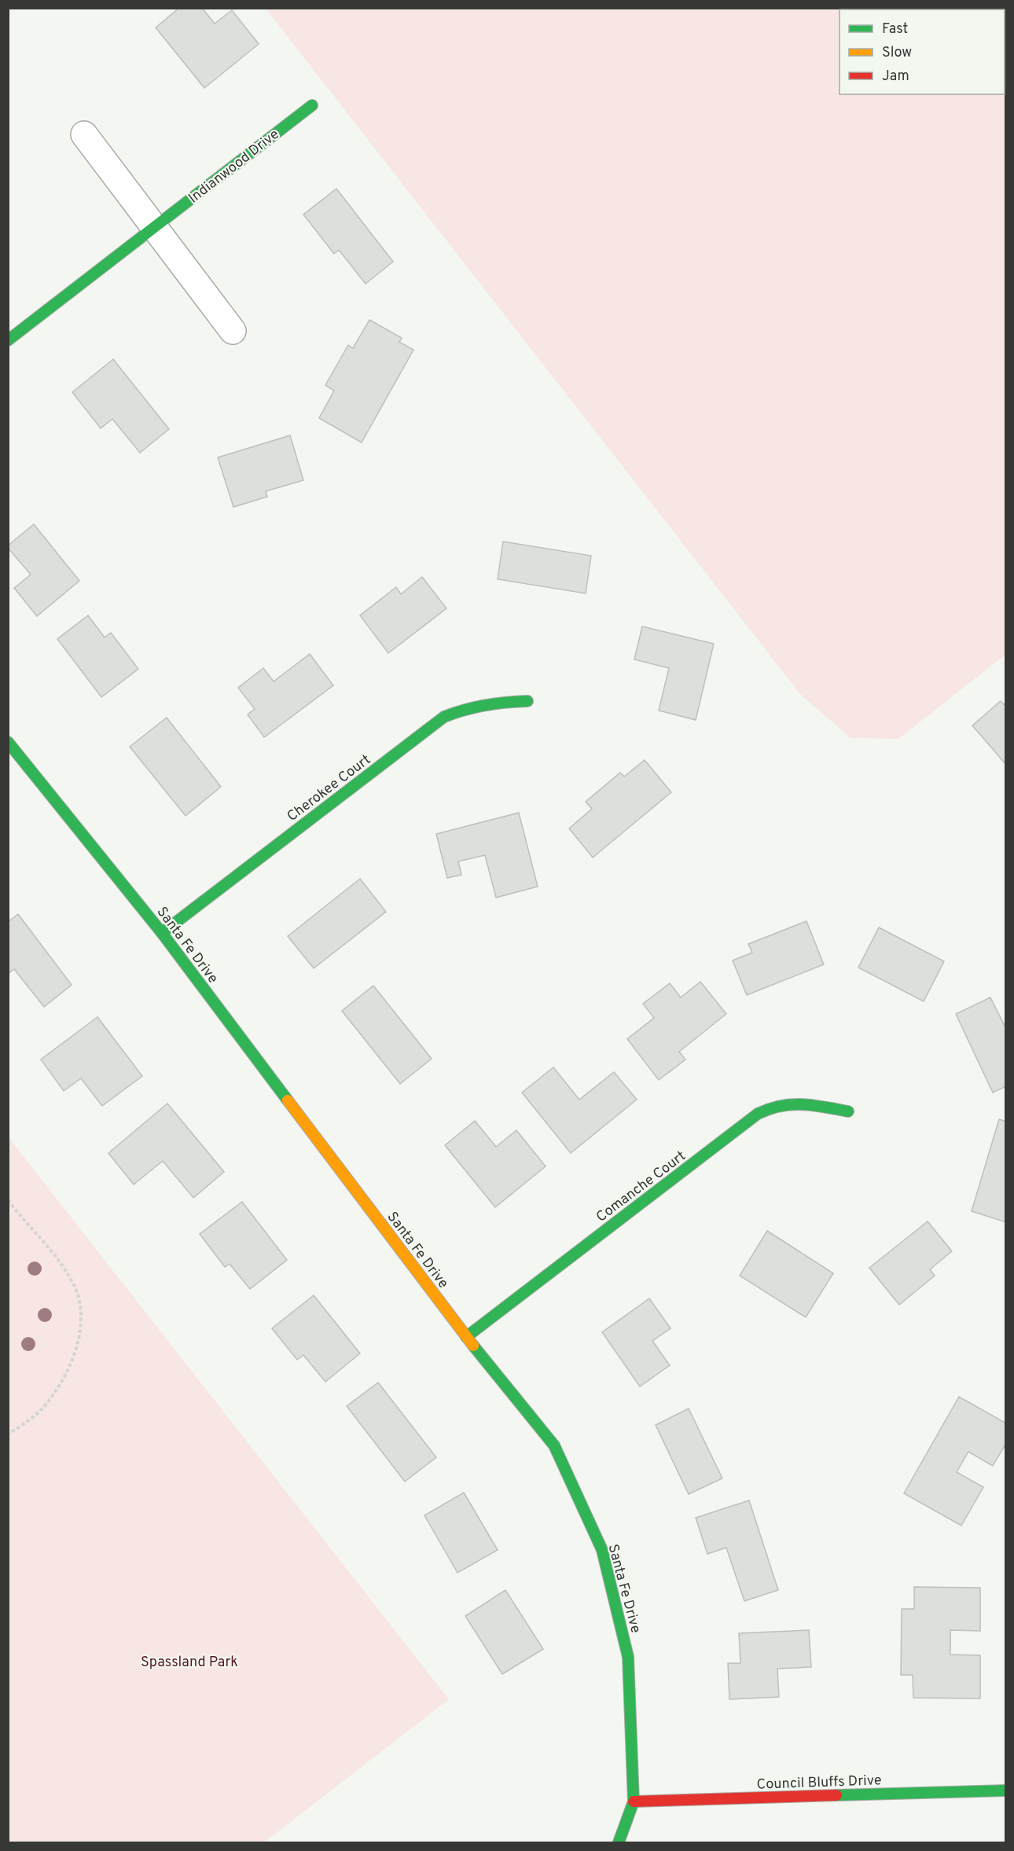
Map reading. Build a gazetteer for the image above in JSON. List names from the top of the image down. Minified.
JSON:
{"streets":{"street":["Indianwood Drive","Cherokee Court","Santa Fe Drive","Comanche Court","Council Bluffs Drive"]},"crossings":[["Cherokee Court","Santa Fe Drive"],["Santa Fe Drive","Comanche Court"],["Santa Fe Drive","Council Bluffs Drive"]],"parks":["Spassland Park"],"legend":["Fast","Slow","Jam"]}
